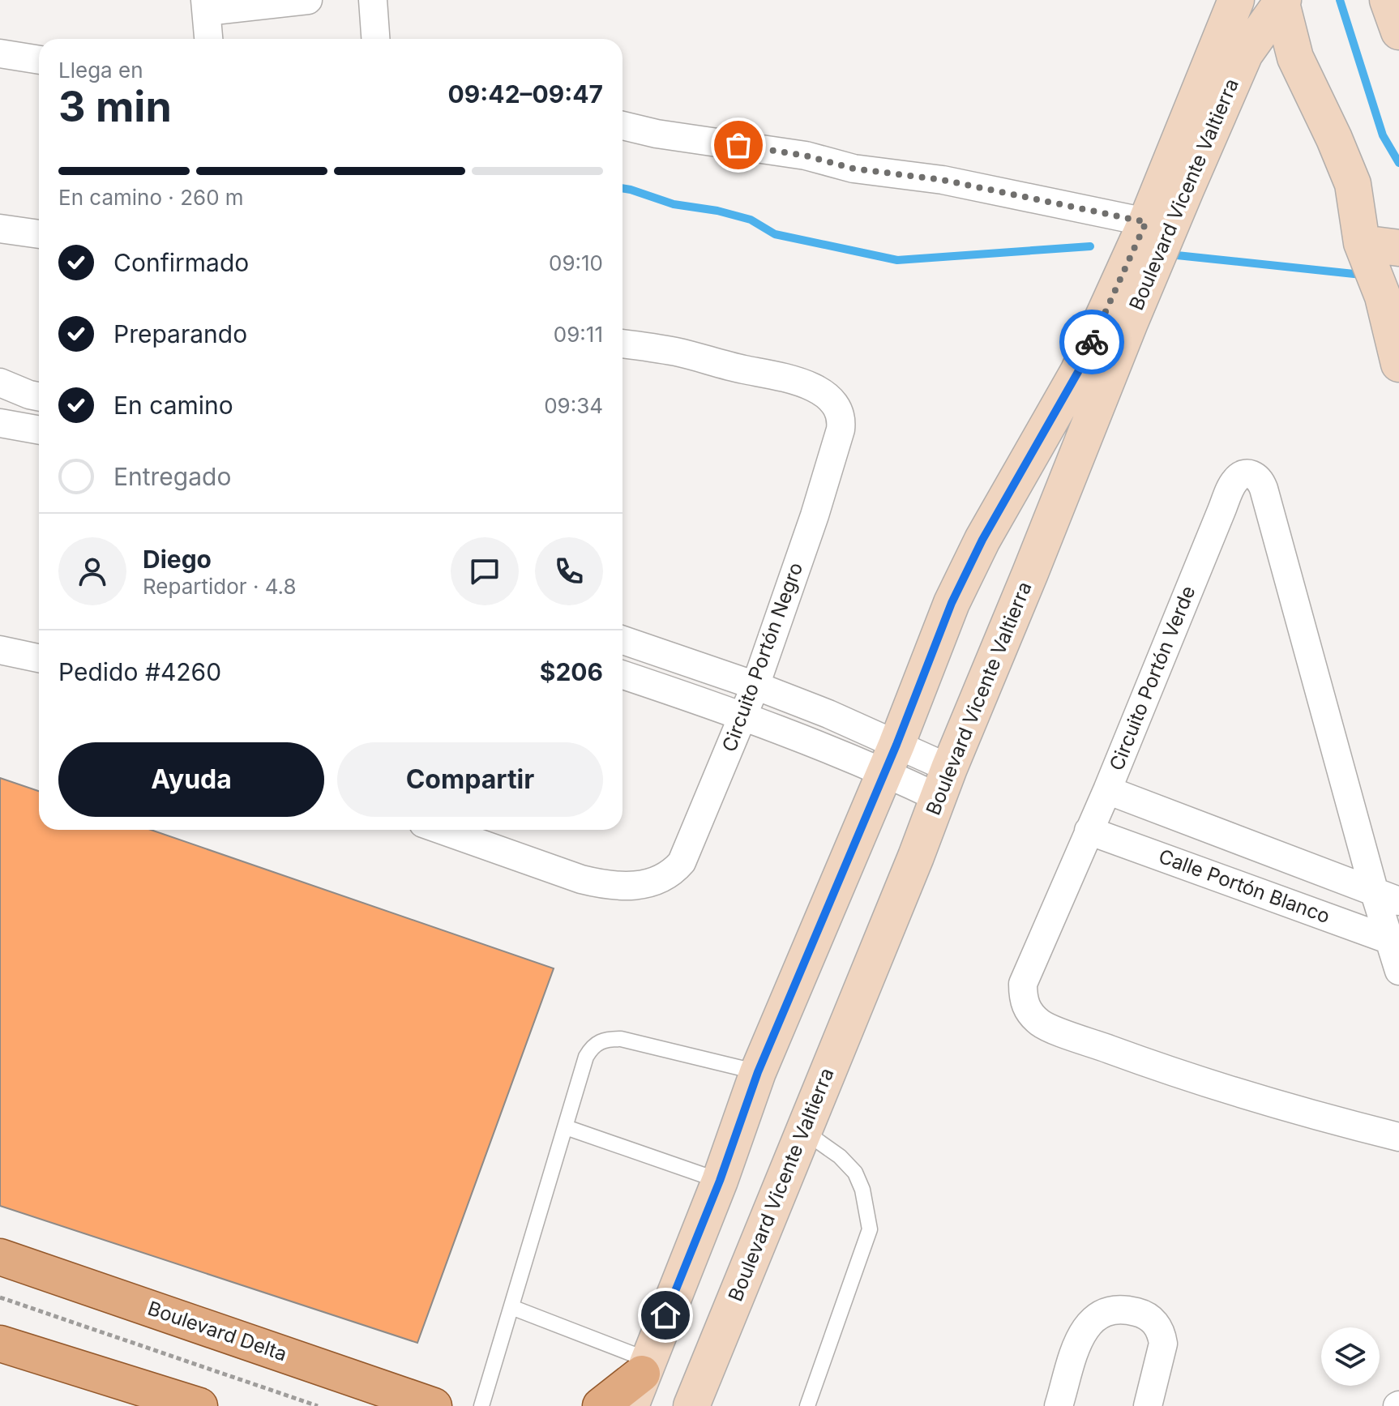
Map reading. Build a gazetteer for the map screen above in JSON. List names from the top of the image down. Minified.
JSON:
{"streets":{"main road":["Boulevard Vicente Valtierra","Boulevard Delta"],"street":["Circuito Portón Negro","Circuito Portón Verde","Calle Portón Blanco"]},"crossings":[["Circuito Portón Verde","Calle Portón Blanco"]],"page":{"heading":["3 min","Llega en","09:42–09:47"],"panel":["Diego","Repartidor · 4.8","Pedido #4260","$206"],"bar":"En camino · 260 m","list":[["Confirmado","09:10"],["Preparando","09:11"],["En camino","09:34"],"Entregado"],"buttons":["Ayuda","Compartir"]}}
